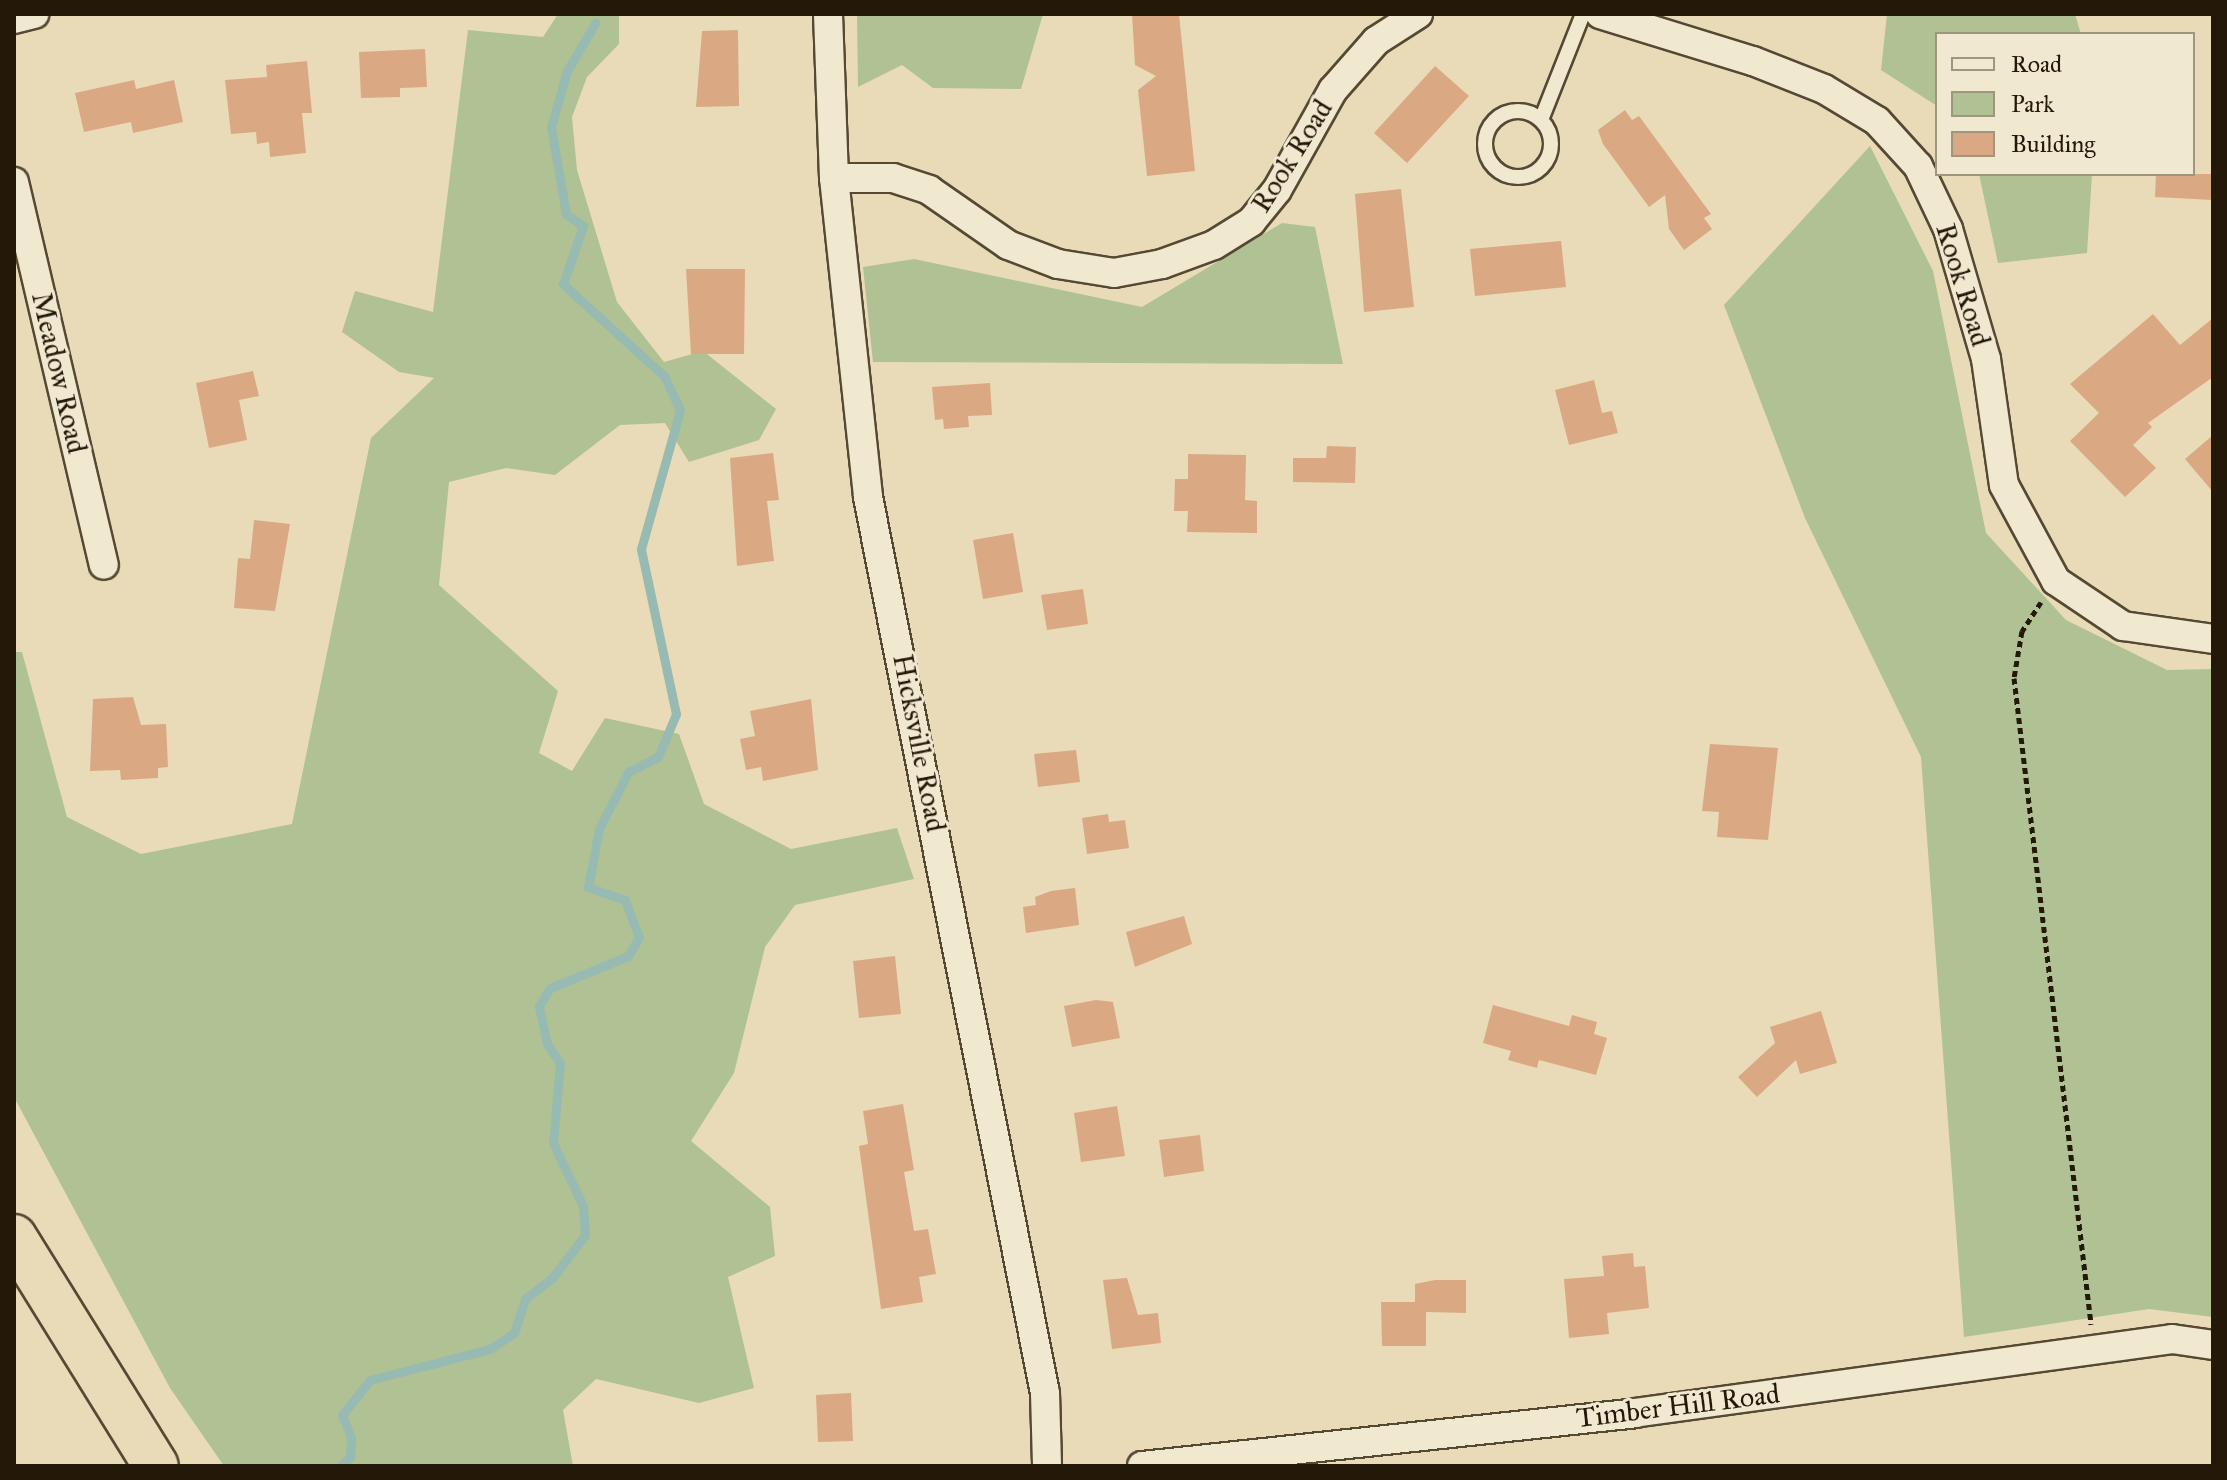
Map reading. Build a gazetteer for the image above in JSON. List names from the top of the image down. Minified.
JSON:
{"streets":{"street":["Rook Road","Meadow Road","Hicksville Road","Timber Hill Road"]},"crossings":[["Rook Road","Hicksville Road"]],"legend":["Road","Park","Building"]}
